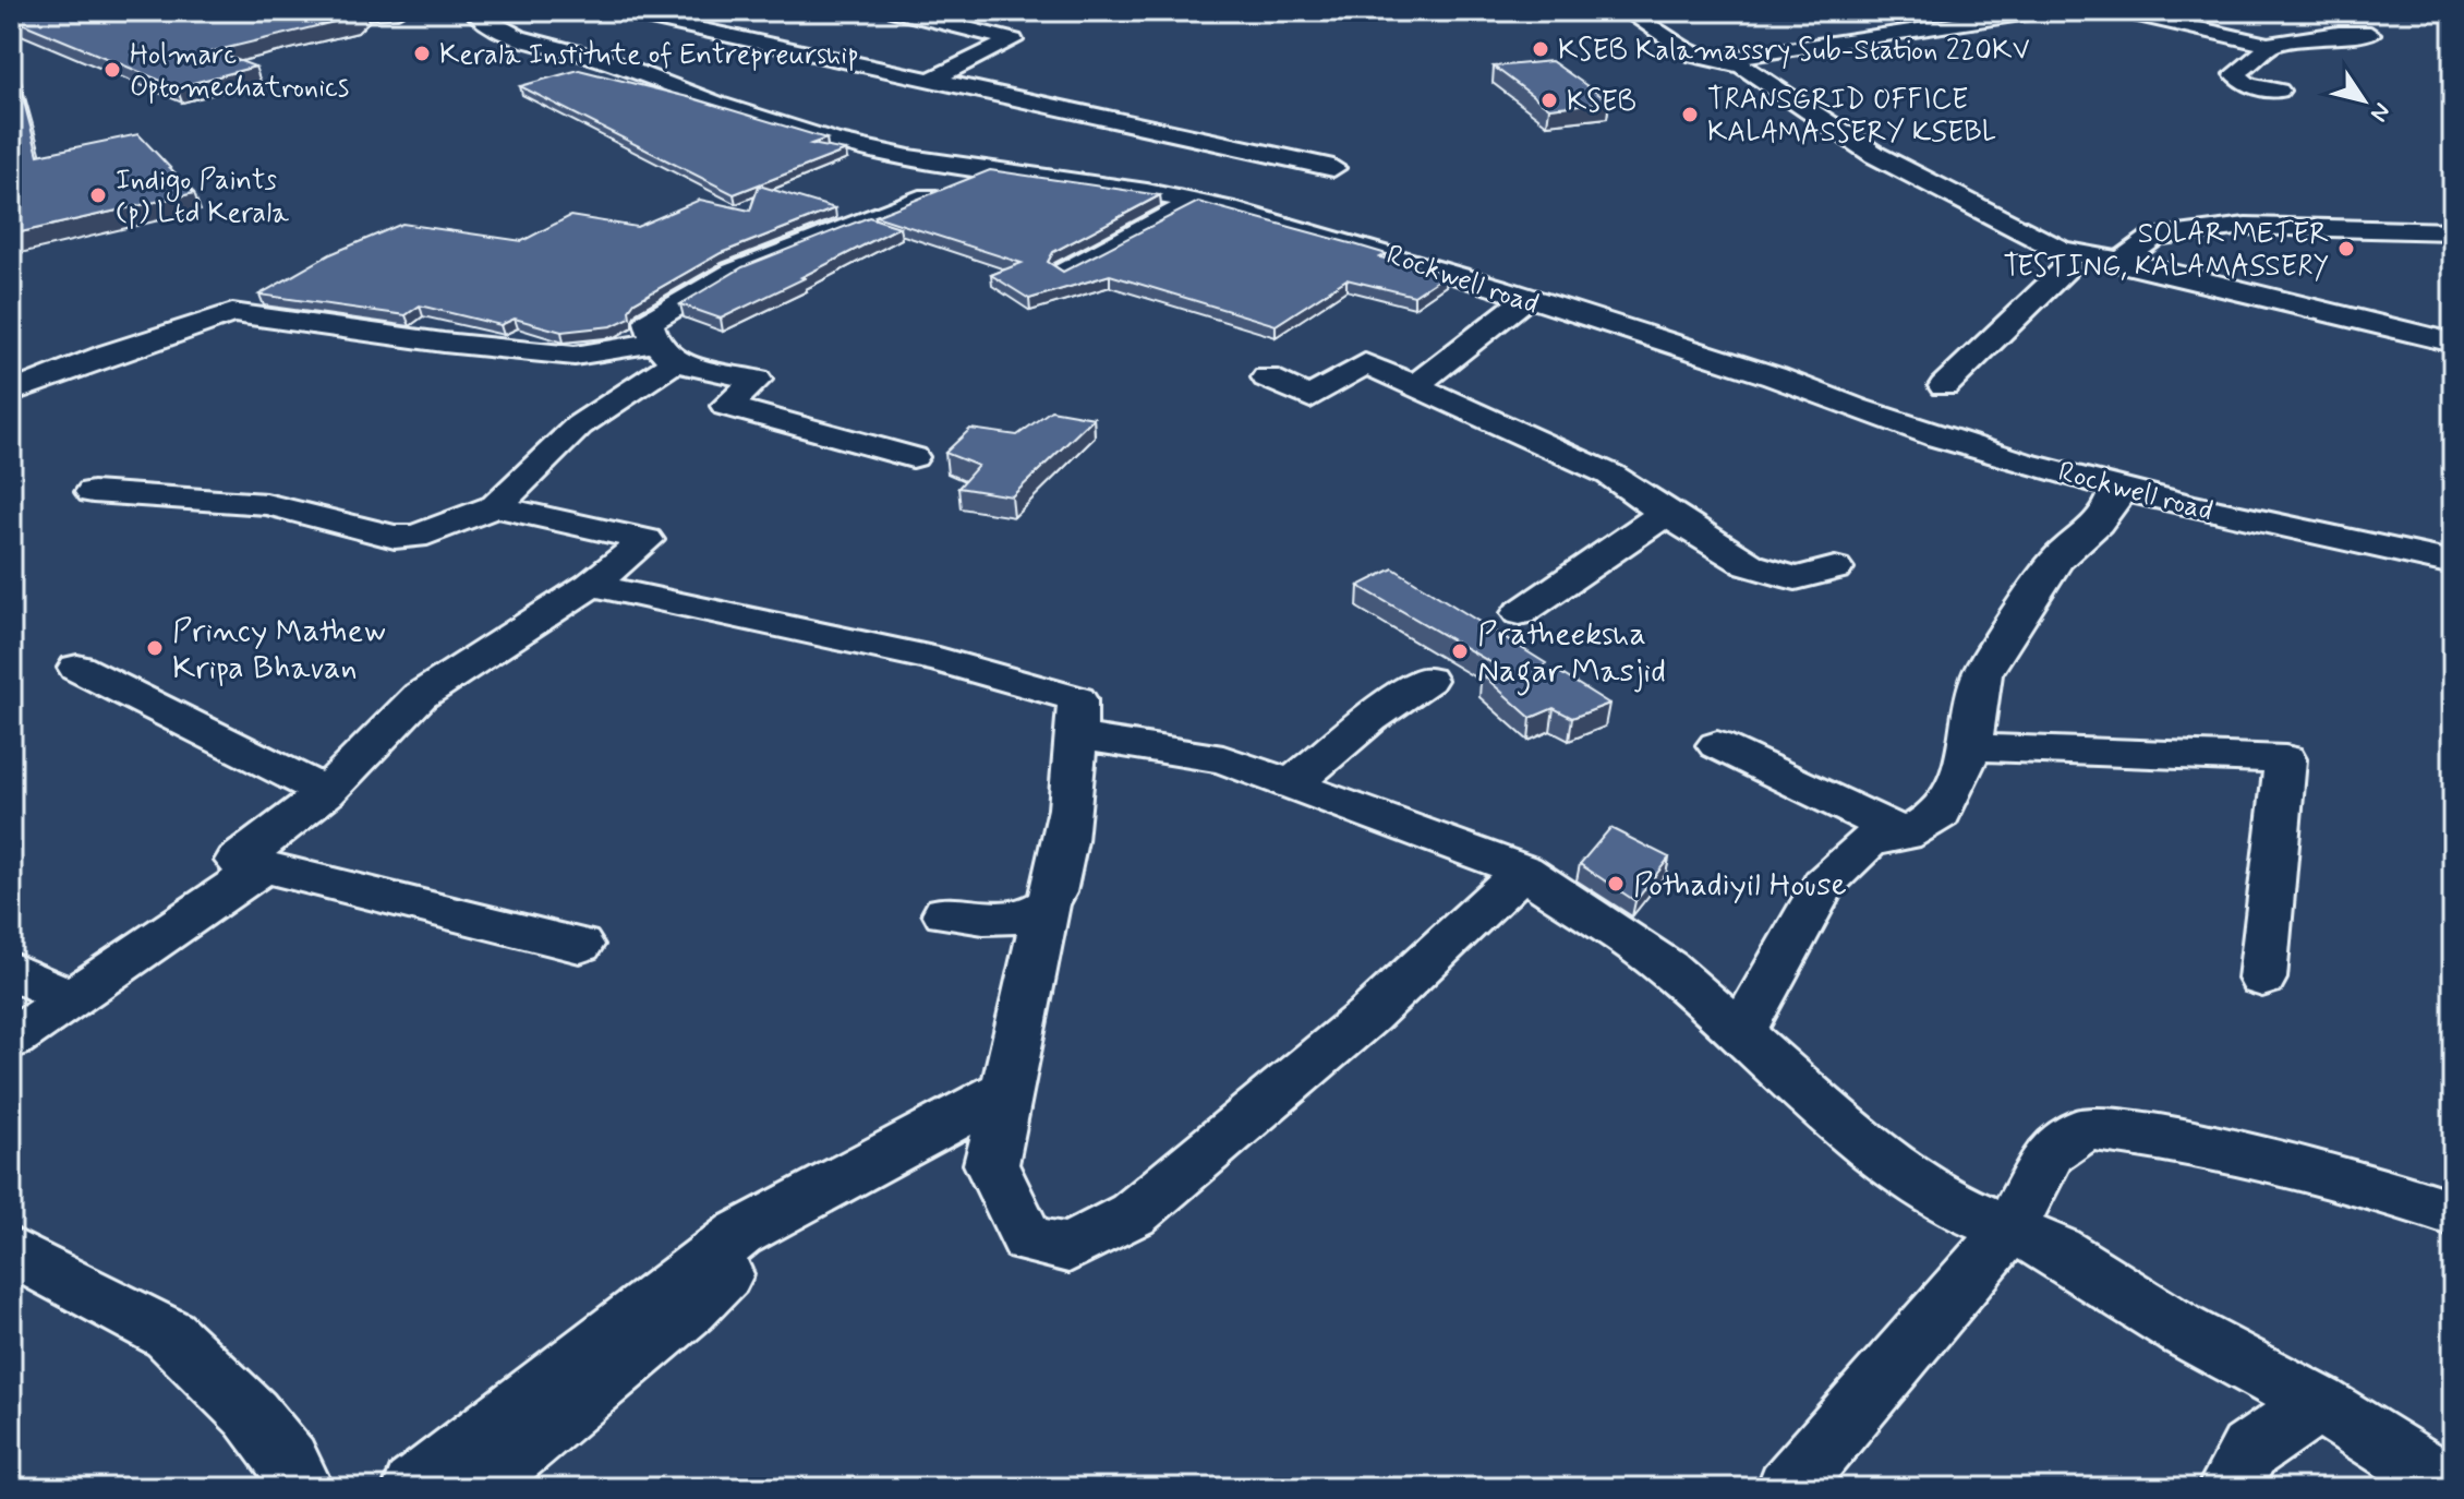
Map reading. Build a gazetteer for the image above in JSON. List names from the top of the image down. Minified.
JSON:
{"streets":{"street":["Rockwell road"]},"places":["KSEB Kalamassry Sub-Station 220KV","Kerala Institute of Entrepreurship","Holmarc Optomechatronics","KSEB","TRANSGRID OFFICE KALAMASSERY KSEBL","Indigo Paints (p) Ltd Kerala","SOLAR METER TESTING, KALAMASSERY","Princy Mathew Kripa Bhavan","Pratheeksha Nagar Masjid","Pothadiyil House"],"north":"bottom right"}
